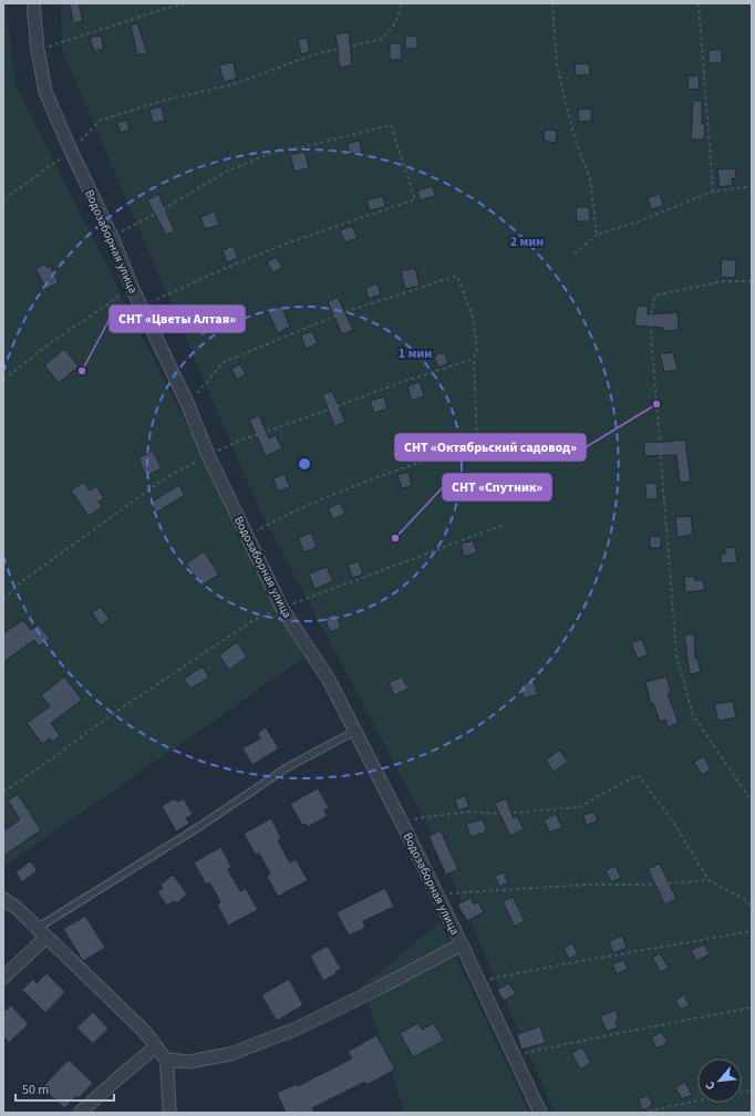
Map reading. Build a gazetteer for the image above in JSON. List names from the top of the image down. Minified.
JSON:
{"streets":{"street":["Водозаборная улица"]},"places":["СНТ «Цветы Алтая»","СНТ «Октябрьский садовод»","СНТ «Спутник»"],"scale_bar":"50 m","north":"bottom left","rings":["2 мин","1 мин"]}
